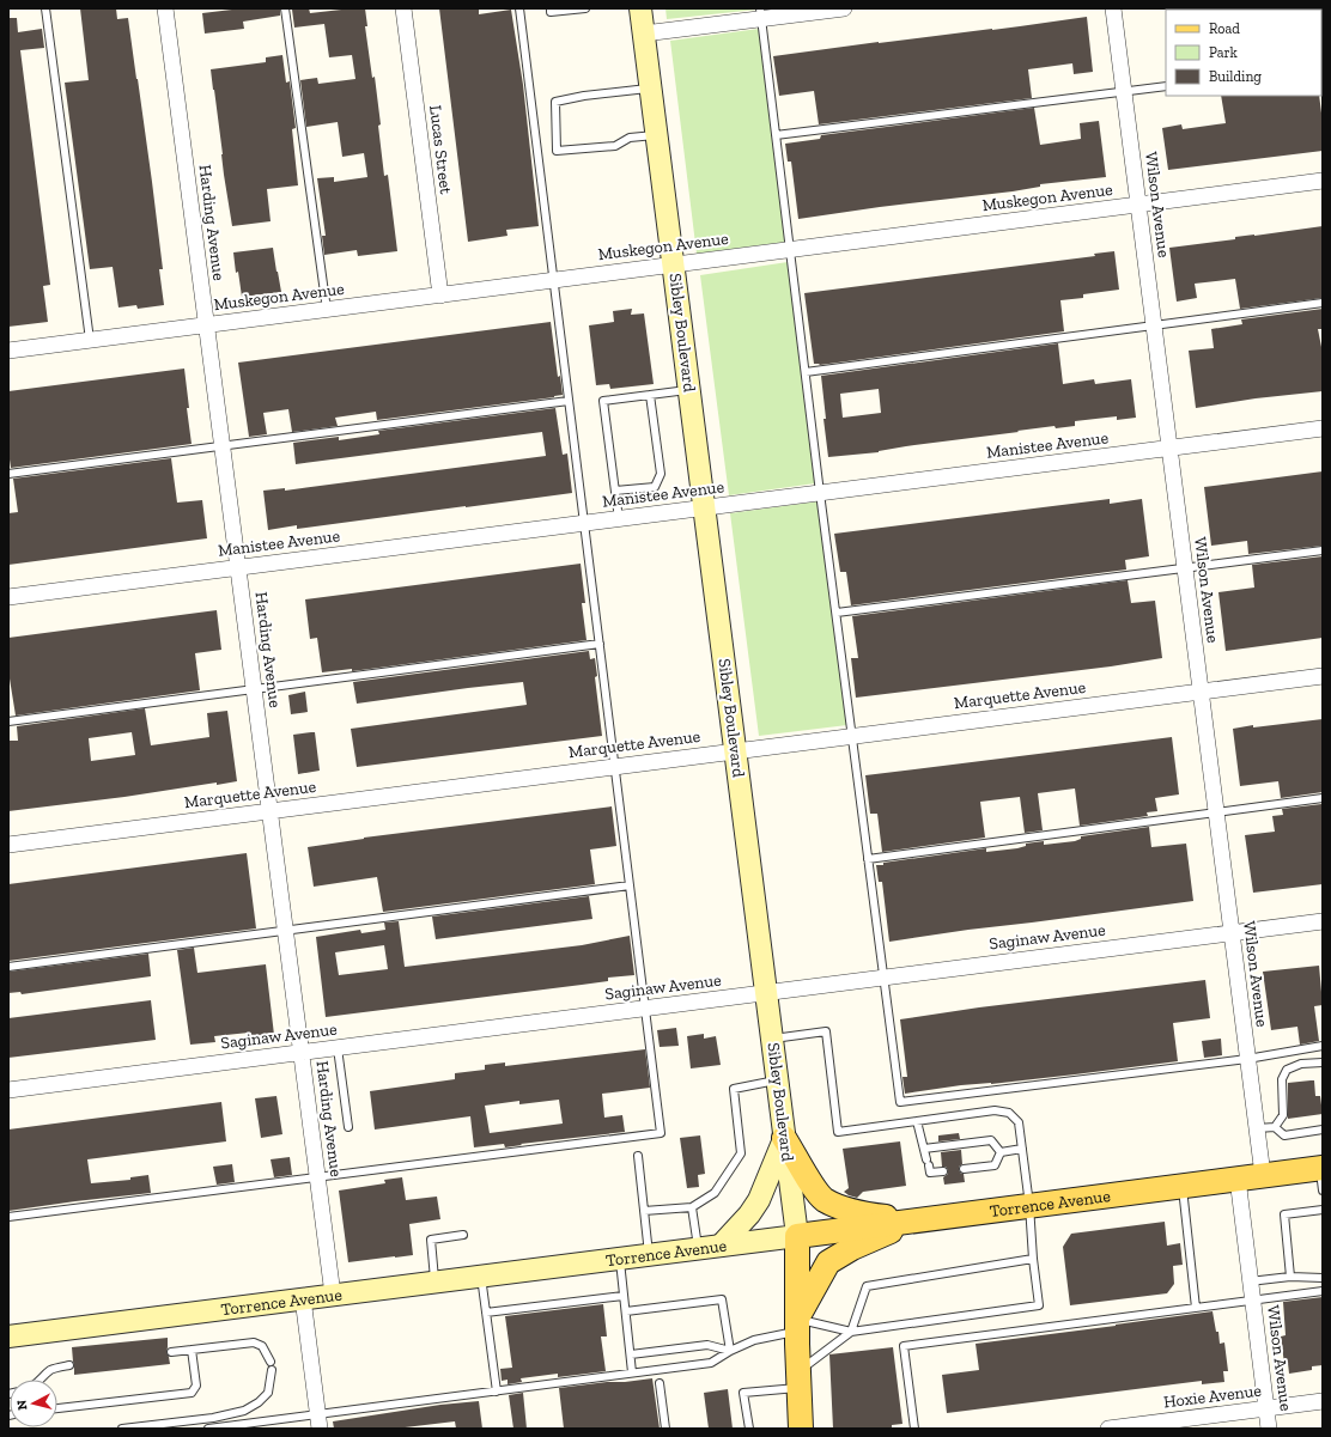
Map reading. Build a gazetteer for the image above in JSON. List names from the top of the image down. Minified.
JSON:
{"streets":{"main road":["Sibley Boulevard","Torrence Avenue"],"street":["Lucas Street","Muskegon Avenue","Wilson Avenue","Harding Avenue","Manistee Avenue","Marquette Avenue","Saginaw Avenue","Hoxie Avenue"]},"crossings":[["Lucas Street","Muskegon Avenue"],["Muskegon Avenue","Wilson Avenue"],["Muskegon Avenue","Harding Avenue"],["Muskegon Avenue","Sibley Boulevard"],["Wilson Avenue","Manistee Avenue"],["Wilson Avenue","Marquette Avenue"],["Wilson Avenue","Saginaw Avenue"],["Wilson Avenue","Torrence Avenue"],["Wilson Avenue","Hoxie Avenue"],["Harding Avenue","Manistee Avenue"],["Harding Avenue","Marquette Avenue"],["Harding Avenue","Saginaw Avenue"],["Harding Avenue","Torrence Avenue"],["Sibley Boulevard","Manistee Avenue"],["Sibley Boulevard","Marquette Avenue"],["Sibley Boulevard","Saginaw Avenue"],["Sibley Boulevard","Torrence Avenue"]],"legend":["Road","Park","Building"],"north":"left"}
